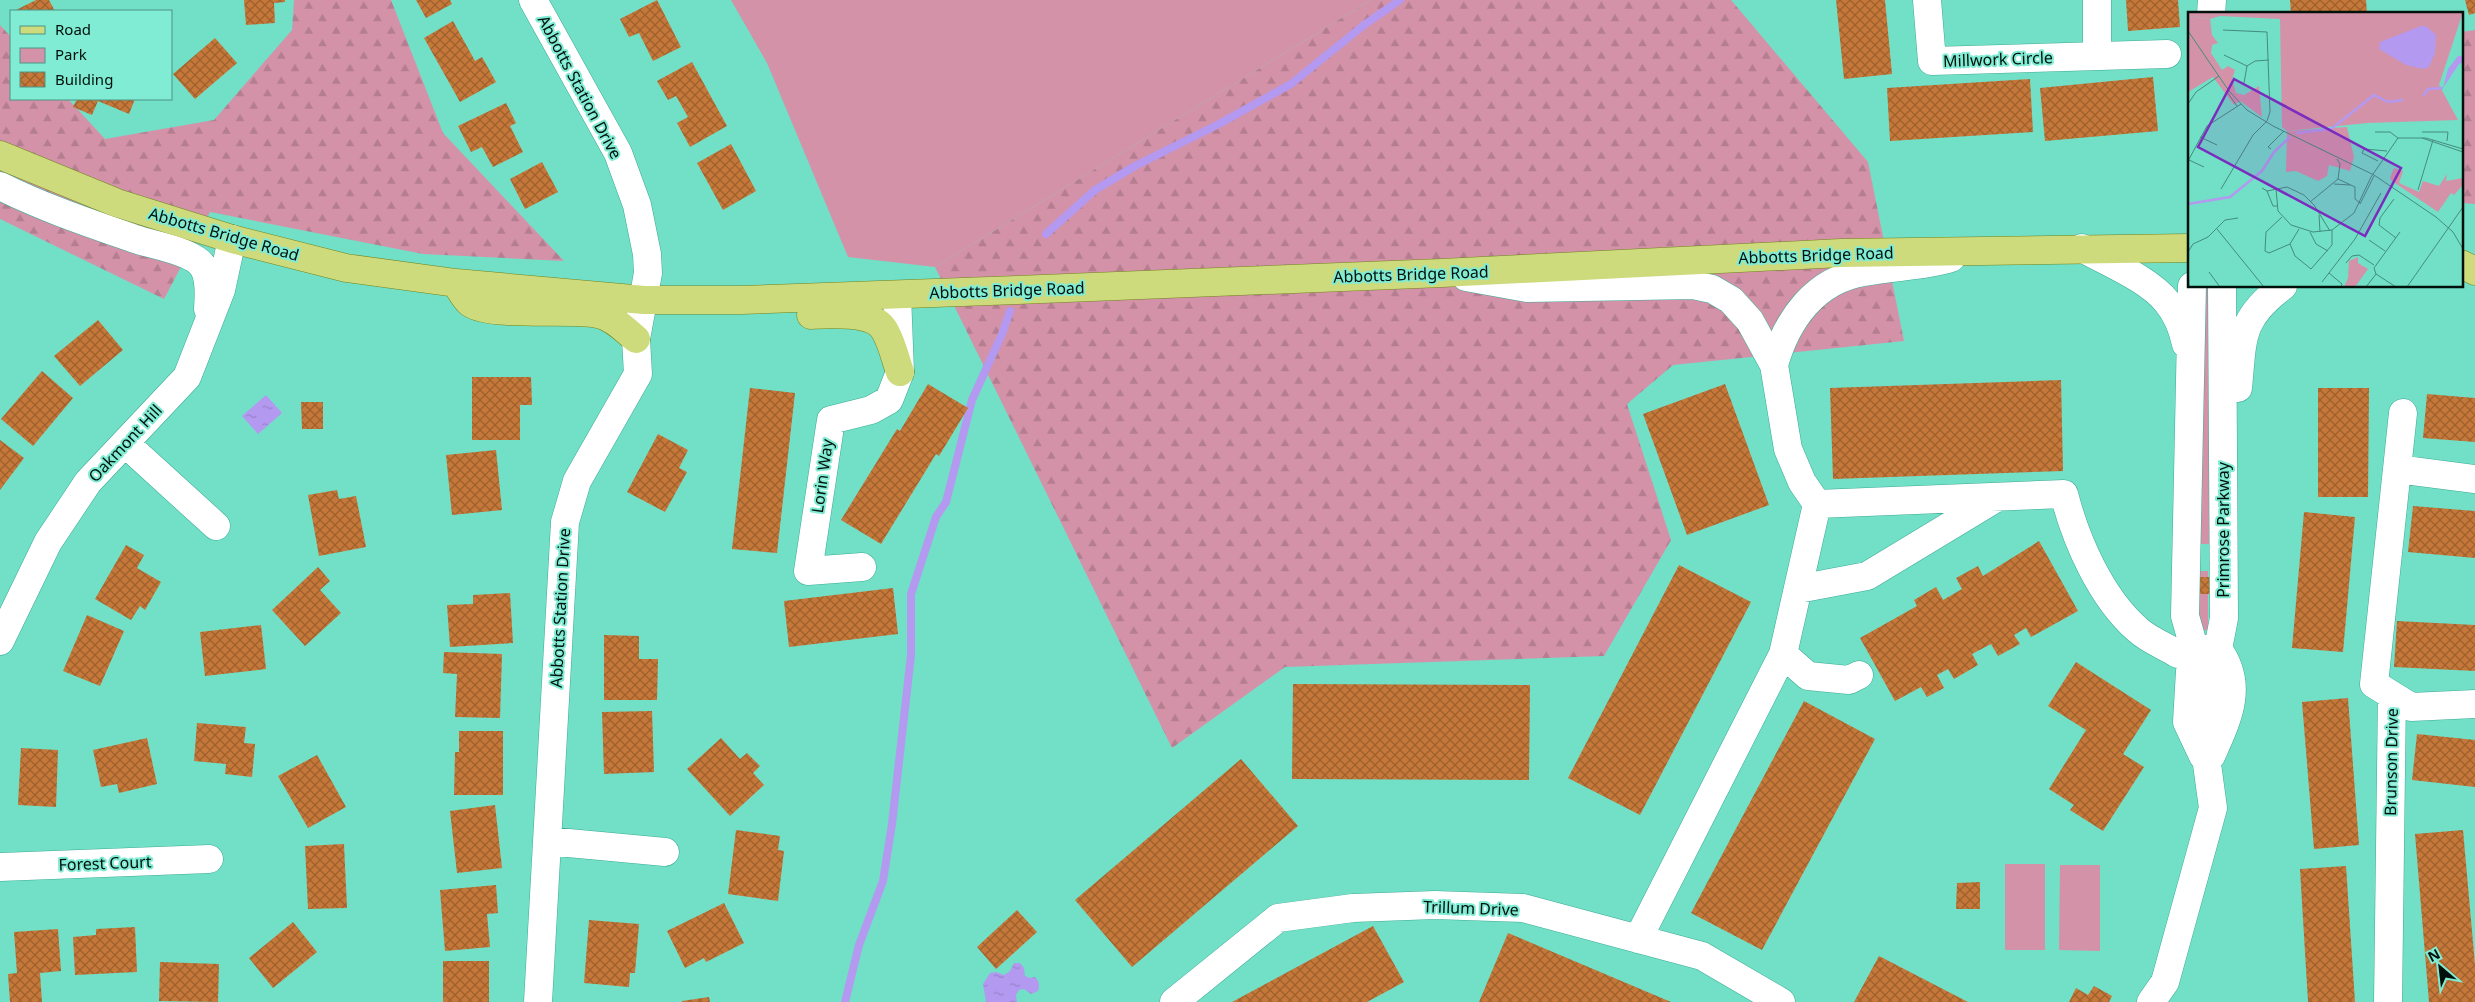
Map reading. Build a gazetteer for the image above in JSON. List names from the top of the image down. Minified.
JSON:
{"streets":{"main road":["Abbotts Bridge Road"],"street":["Millwork Circle","Abbotts Station Drive","Oakmont Hill","Lorin Way","Primrose Parkway","Brunson Drive","Forest Court","Trillum Drive"]},"crossings":[["Abbotts Station Drive","Abbotts Bridge Road"],["Abbotts Bridge Road","Oakmont Hill"],["Abbotts Bridge Road","Lorin Way"]],"legend":["Road","Park","Building"],"north":"top left"}
